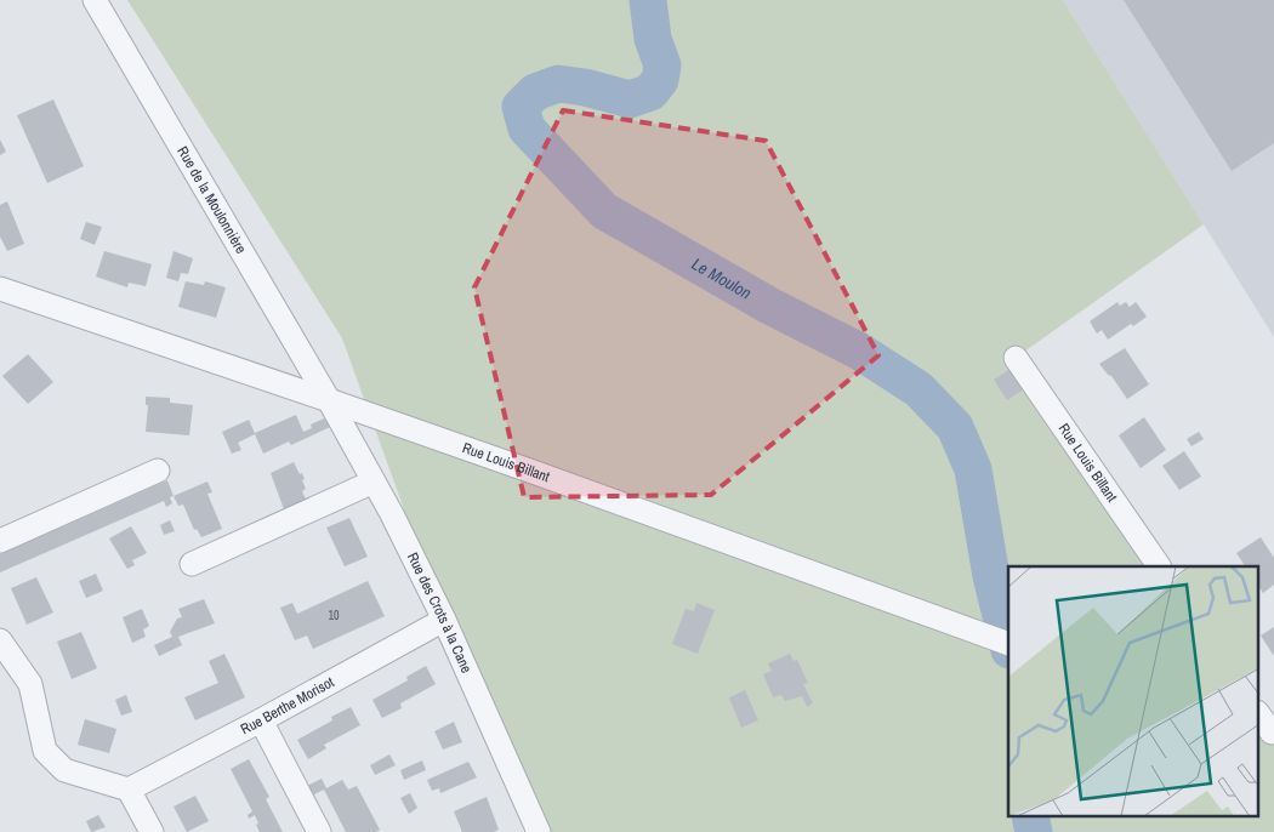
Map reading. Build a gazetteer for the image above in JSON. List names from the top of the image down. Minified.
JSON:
{"streets":{"street":["Rue de la Moulonnière","Rue Louis Billant","Rue des Crots à la Cane","Rue Berthe Morisot"]},"crossings":[["Rue de la Moulonnière","Rue Louis Billant"],["Rue de la Moulonnière","Rue des Crots à la Cane"],["Rue Louis Billant","Rue des Crots à la Cane"],["Rue des Crots à la Cane","Rue Berthe Morisot"]],"water":["Le Moulon"],"house_numbers":["10"]}
